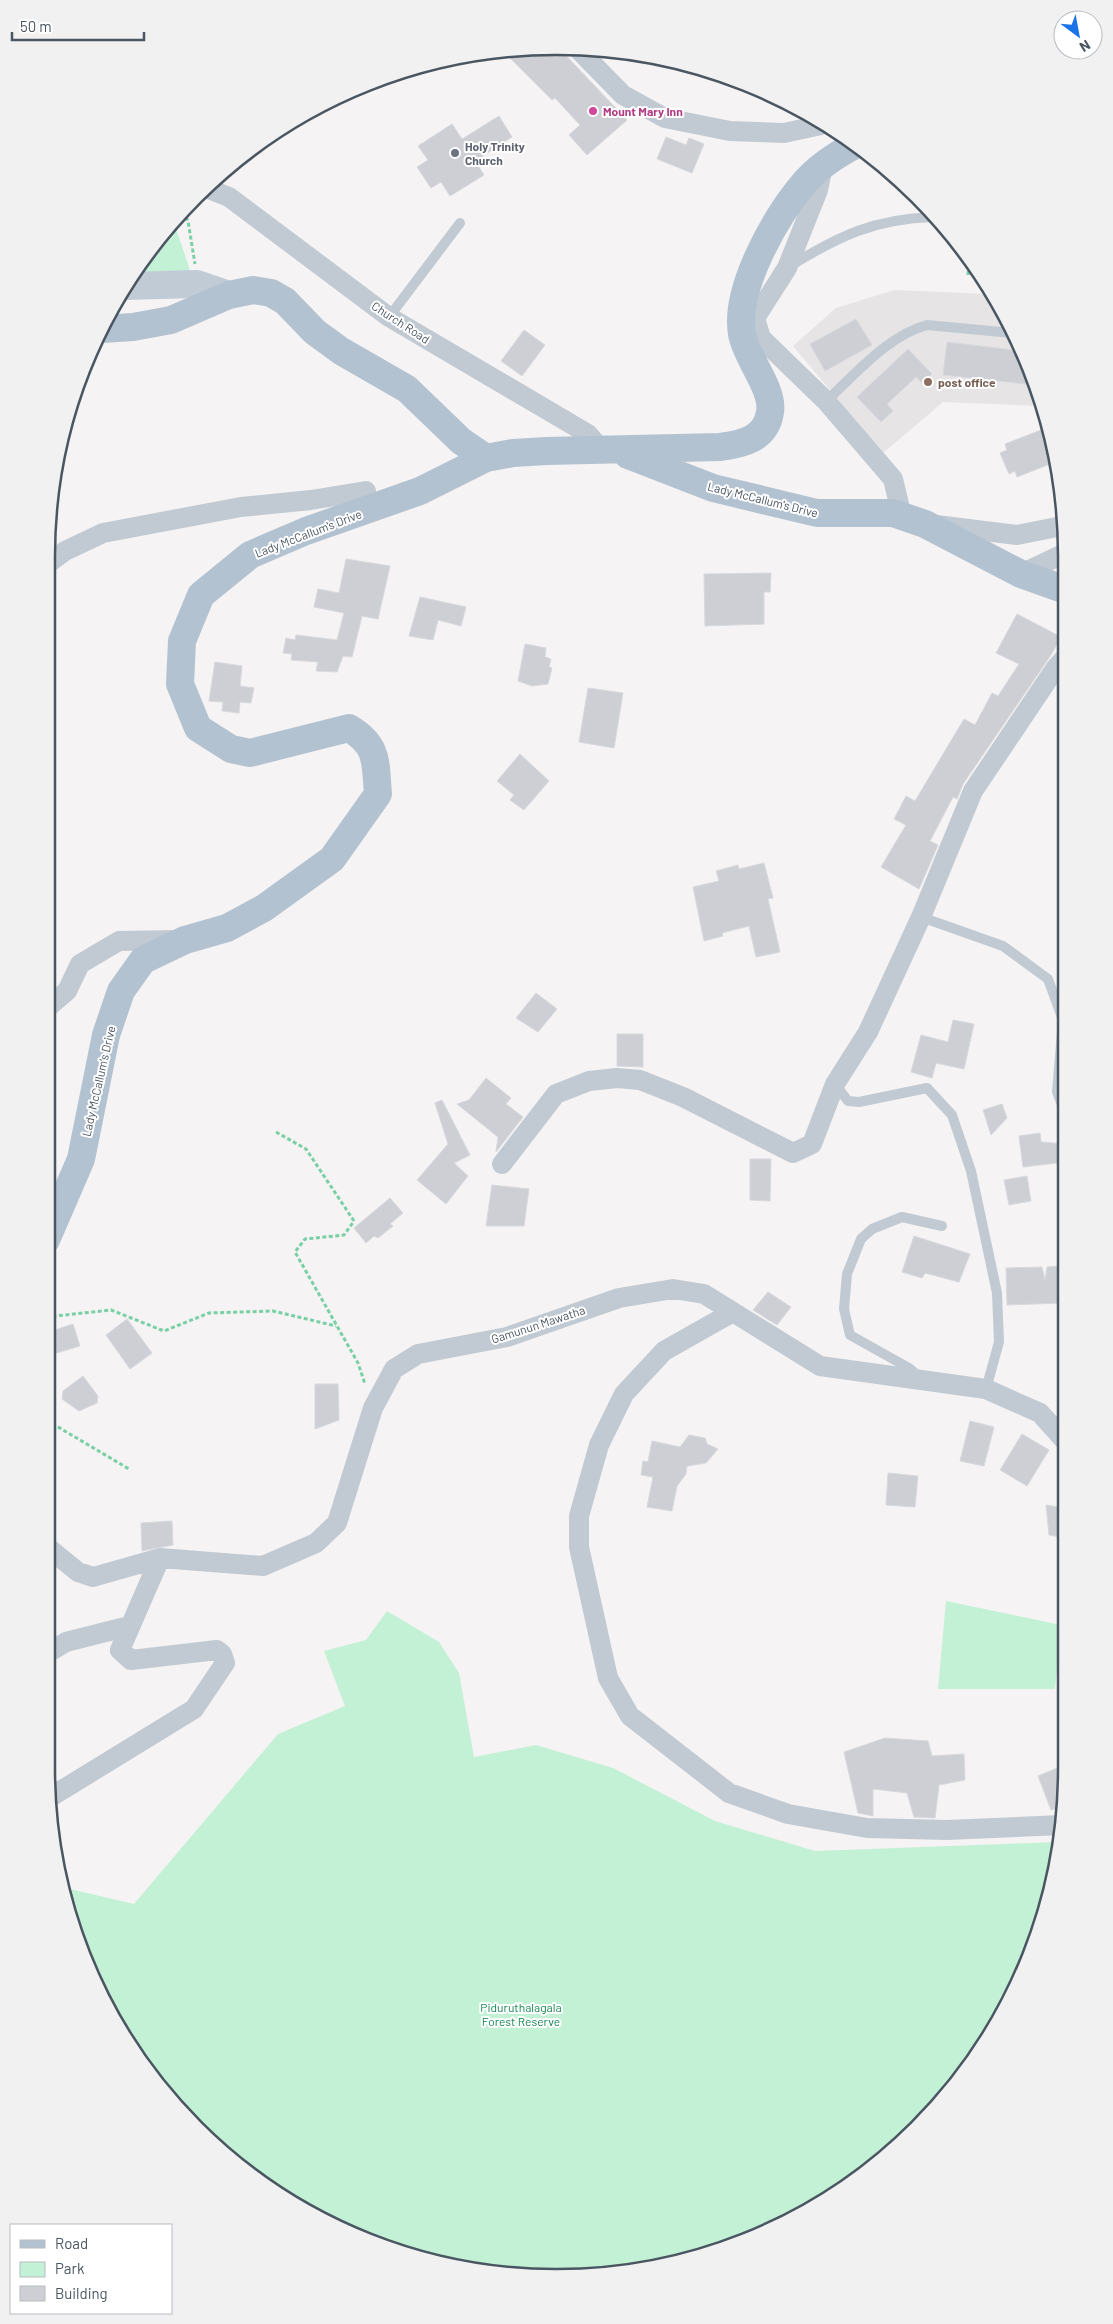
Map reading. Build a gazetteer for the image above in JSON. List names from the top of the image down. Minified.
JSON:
{"streets":{"main road":["Lady McCallum's Drive"],"street":["Church Road","Gamunun Mawatha"]},"crossings":[["Church Road","Lady McCallum's Drive"]],"parks":["Piduruthalagala Forest Reserve"],"places":["Mount Mary Inn","Holy Trinity Church","post office"],"legend":["Road","Park","Building"],"scale_bar":"50 m","north":"bottom right"}
